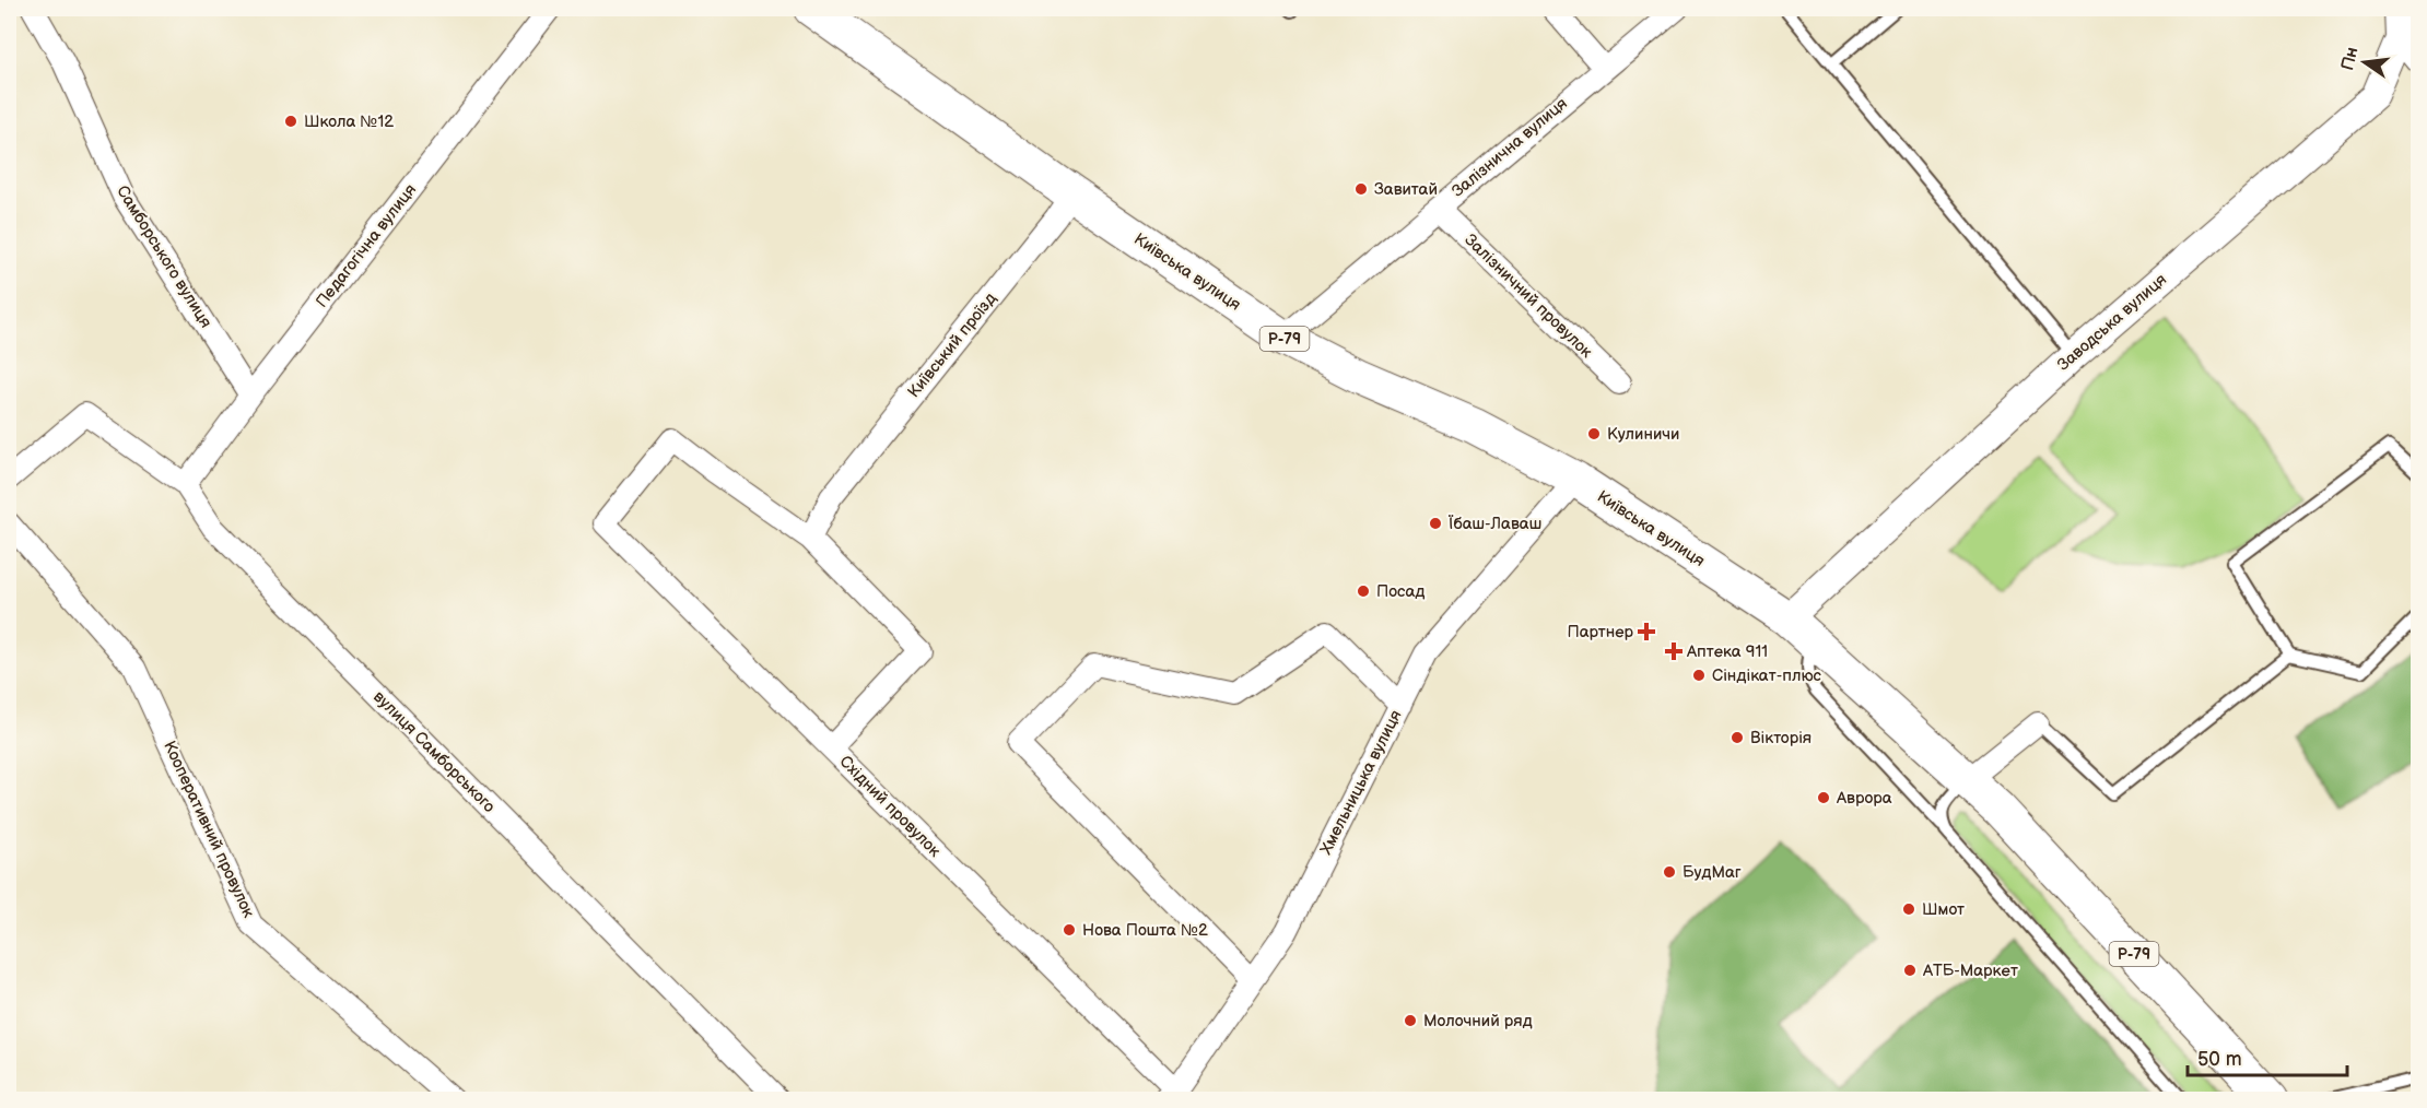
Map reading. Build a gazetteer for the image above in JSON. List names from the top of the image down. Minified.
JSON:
{"streets":{"main road":["Київська вулиця","Р-79"],"street":["Залізнична вулиця","Педагогічна вулиця","Самборського вулиця","Залізничний провулок","Заводська вулиця","Київський проїзд","вулиця Самборського","Хмельницька вулиця","Східний провулок","Кооперативний провулок"]},"crossings":[["Залізнична вулиця","Київська вулиця"],["Залізнична вулиця","Залізничний провулок"],["Педагогічна вулиця","Самборського вулиця"],["Педагогічна вулиця","вулиця Самборського"],["Київська вулиця","Заводська вулиця"],["Київська вулиця","Р-79"],["Київська вулиця","Київський проїзд"],["Київська вулиця","Хмельницька вулиця"],["Заводська вулиця","Р-79"],["Київський проїзд","Східний провулок"],["Хмельницька вулиця","Східний провулок"]],"places":{"other":["Школа №12","Завитай","Кулиничи","Їбаш-Лаваш","Посад","Сіндікат-плюс","Вікторія","Аврора","БудМаг","Шмот","Нова Пошта №2","АТБ-Маркет","Молочний ряд"],"health":["Партнер","Аптека 911"]},"scale_bar":"50 m","north":"left"}
